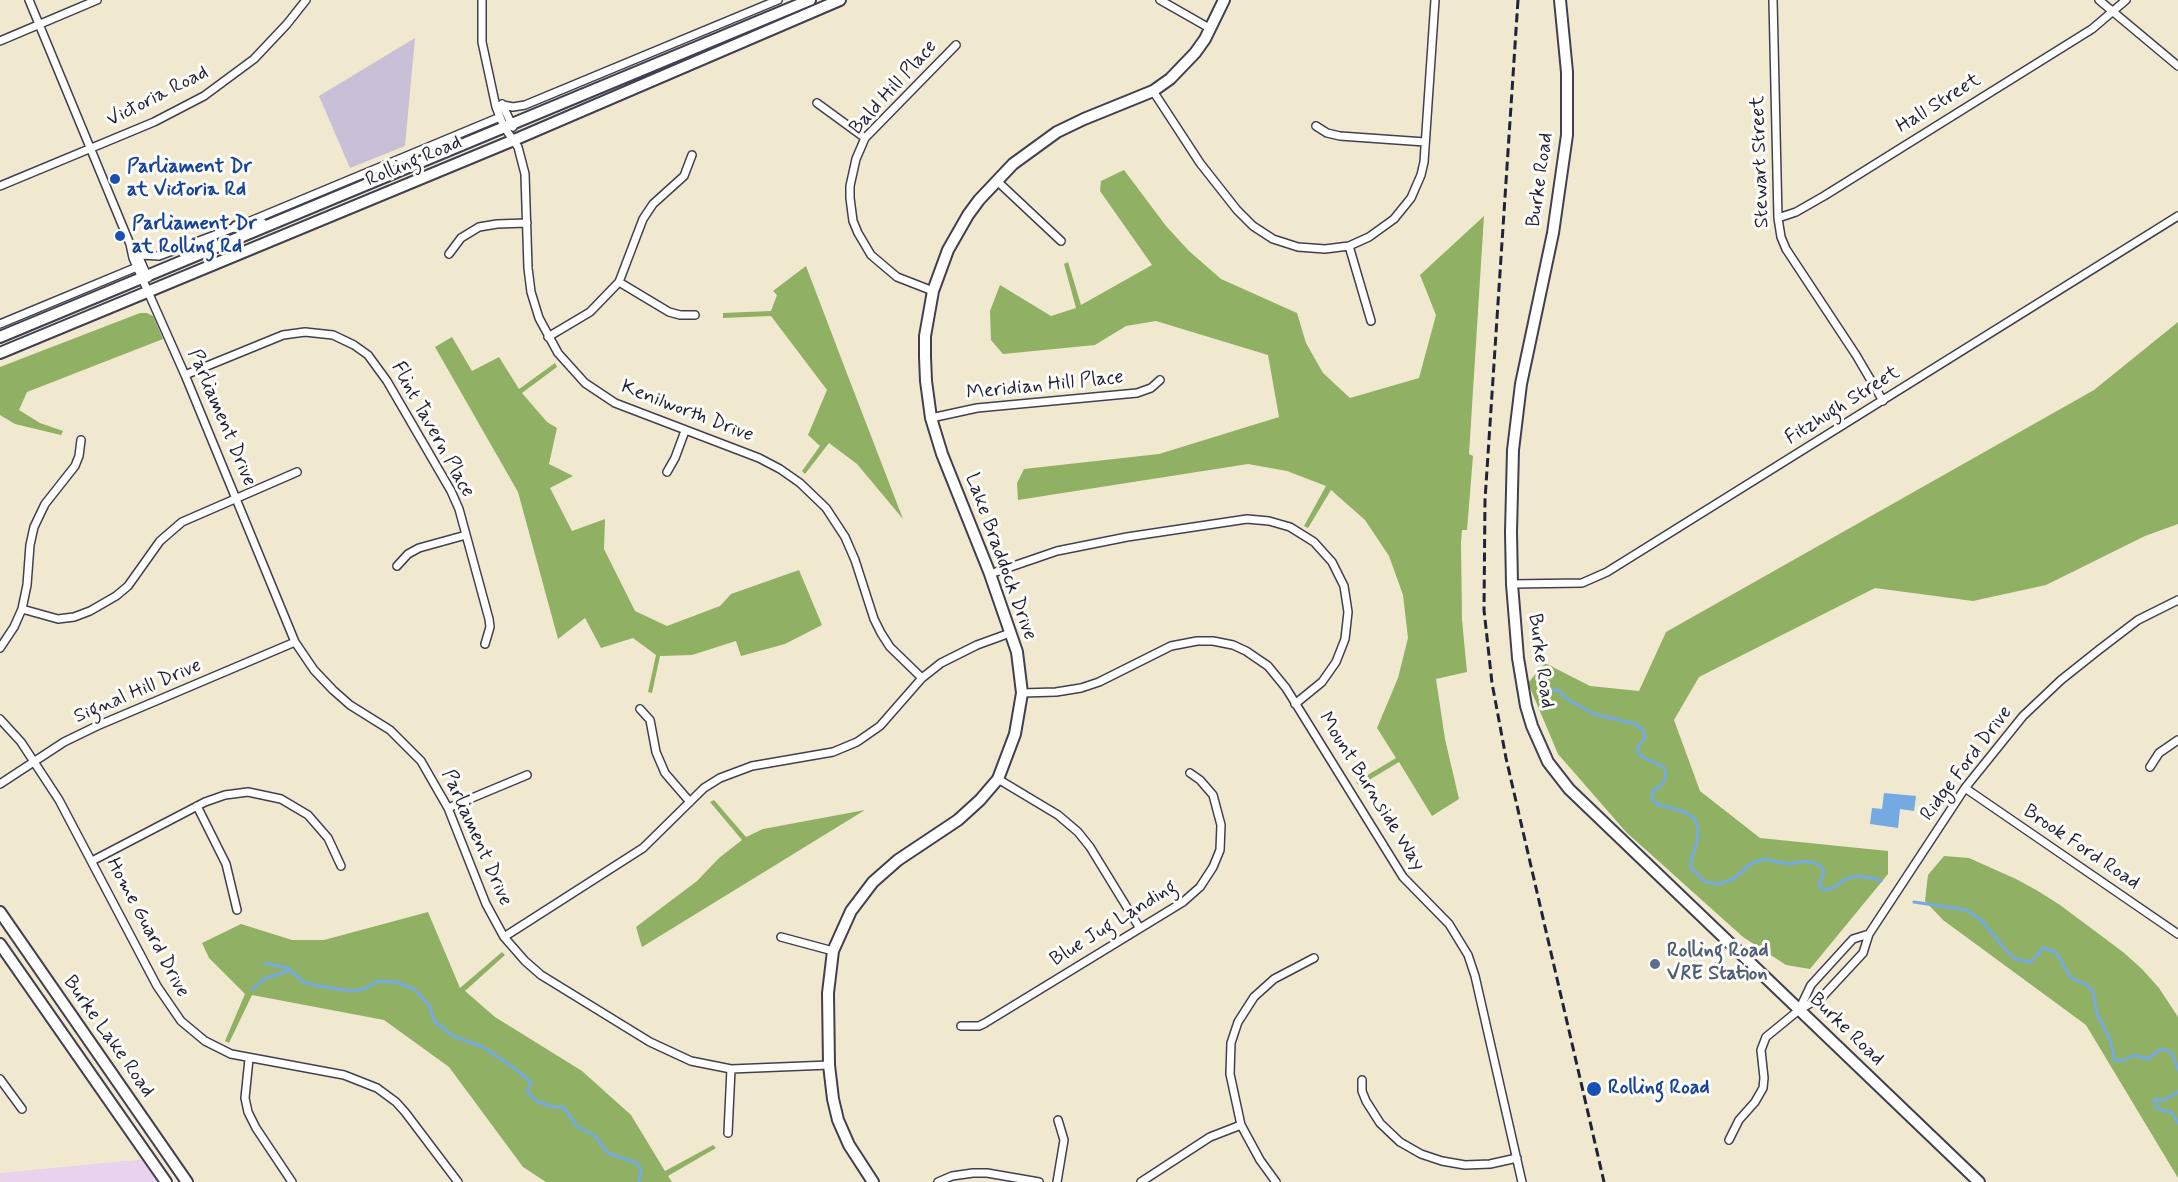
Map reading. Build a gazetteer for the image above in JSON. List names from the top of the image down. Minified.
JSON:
{"streets":{"street":["Bald Hill Place","Victoria Road","Hall Street","Rolling Road","Stewart Street","Burke Road","Meridian Hill Place","Fitzhugh Street","Kenilworth Drive","Parliament Drive","Flint Tavern Place","Lake Braddock Drive","Signal Hill Drive","Ridge Ford Drive","Mount Burnside Way","Brook Ford Road","Blue Jug Landing","Home Guard Drive","Burke Lake Road"]},"crossings":[["Bald Hill Place","Lake Braddock Drive"],["Victoria Road","Parliament Drive"],["Hall Street","Stewart Street"],["Rolling Road","Kenilworth Drive"],["Rolling Road","Parliament Drive"],["Stewart Street","Fitzhugh Street"],["Burke Road","Fitzhugh Street"],["Burke Road","Ridge Ford Drive"],["Meridian Hill Place","Lake Braddock Drive"],["Parliament Drive","Flint Tavern Place"],["Parliament Drive","Lake Braddock Drive"],["Parliament Drive","Signal Hill Drive"],["Lake Braddock Drive","Mount Burnside Way"],["Signal Hill Drive","Home Guard Drive"],["Ridge Ford Drive","Brook Ford Road"]],"places":["Parliament Dr at Victoria Rd","Parliament Dr at Rolling Rd","Rolling Road VRE Station","Rolling Road"]}
